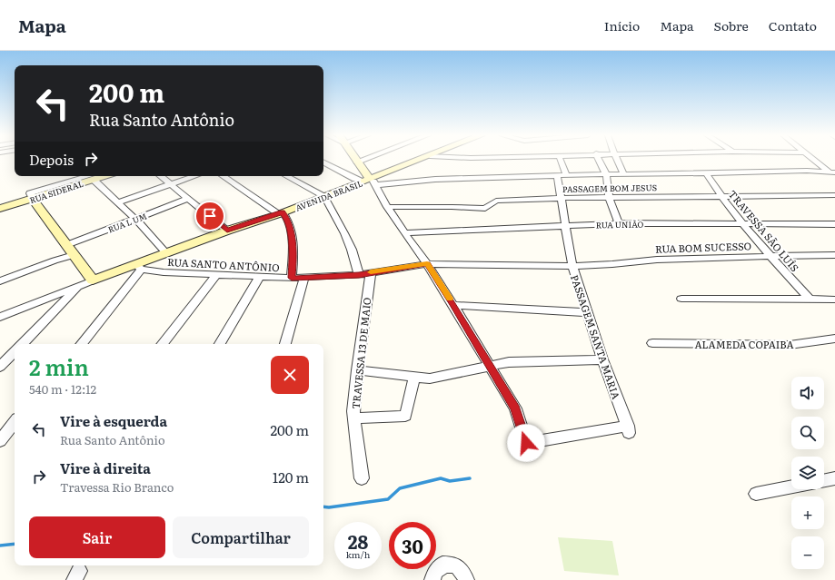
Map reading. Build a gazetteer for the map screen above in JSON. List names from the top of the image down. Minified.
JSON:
{"streets":{"main road":["RUA SIDERAL","AVENIDA BRASIL"],"street":["PASSAGEM BOM JESUS","RUA L UM","RUA UNIÃO","TRAVESSA SÃO LUÍS","RUA BOM SUCESSO","RUA SANTO ANTÔNIO","PASSAGEM SANTA MARIA","ALAMEDA COPAIBA","TRAVESSA 13 DE MAIO"]},"crossings":[["PASSAGEM BOM JESUS","TRAVESSA SÃO LUÍS"],["PASSAGEM BOM JESUS","PASSAGEM SANTA MARIA"],["AVENIDA BRASIL","RUA SANTO ANTÔNIO"],["RUA UNIÃO","TRAVESSA SÃO LUÍS"],["RUA UNIÃO","PASSAGEM SANTA MARIA"],["TRAVESSA SÃO LUÍS","RUA BOM SUCESSO"],["RUA BOM SUCESSO","RUA SANTO ANTÔNIO"],["RUA BOM SUCESSO","PASSAGEM SANTA MARIA"],["RUA SANTO ANTÔNIO","PASSAGEM SANTA MARIA"],["RUA SANTO ANTÔNIO","TRAVESSA 13 DE MAIO"]],"page":{"header":"Mapa","nav":["Início","Mapa","Sobre","Contato"],"turn":["200 m","Rua Santo Antônio"],"then":"Depois","heading":["2 min","540 m · 12:12"],"map_buttons":["+","−"],"list":[{"name":"Vire à esquerda","note":"Rua Santo Antônio","value":"200 m"},{"name":"Vire à direita","note":"Travessa Rio Branco","value":"120 m"}],"buttons":["Sair","Compartilhar"],"speed":"28 km/h","limit":"30"}}
